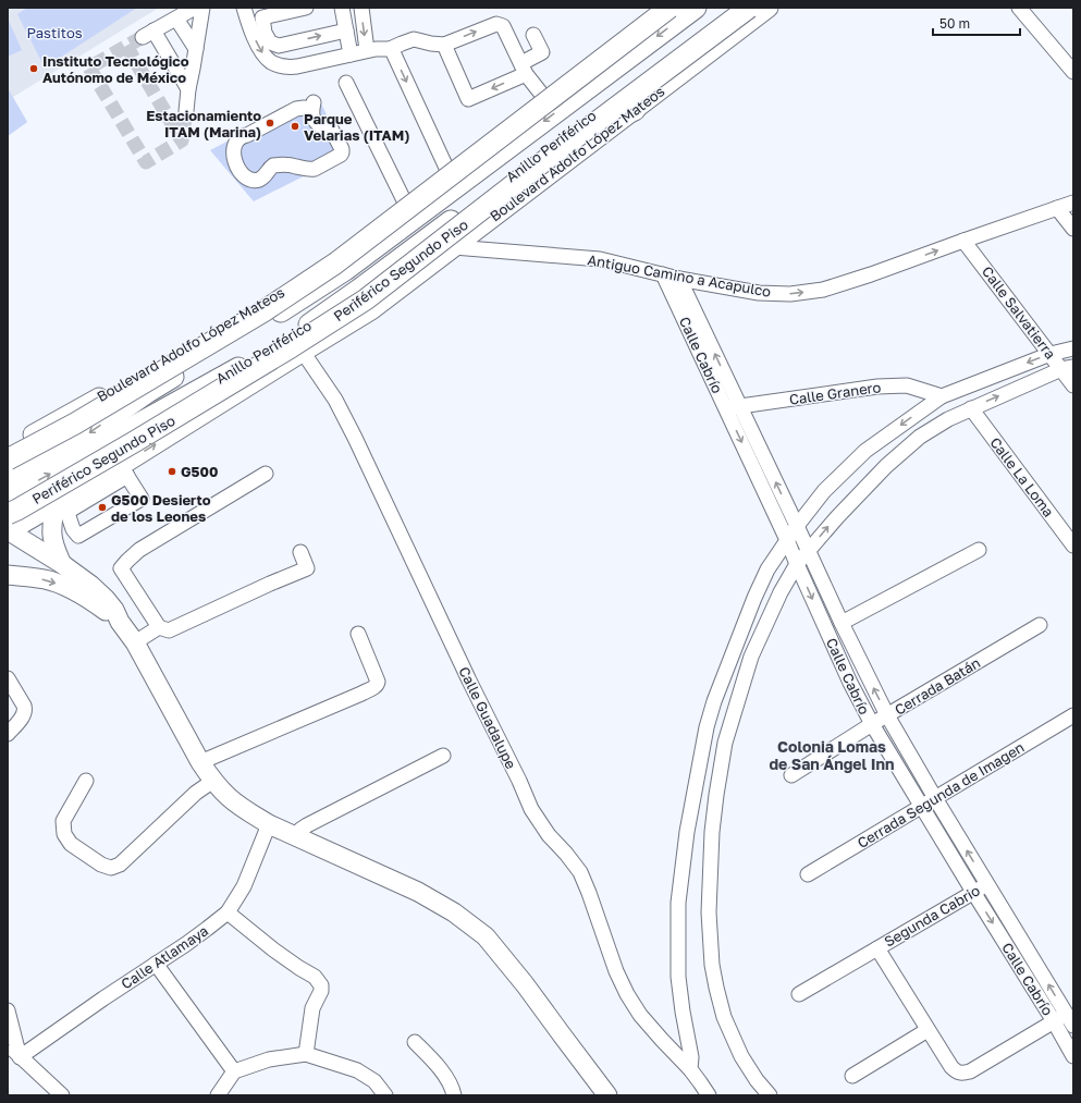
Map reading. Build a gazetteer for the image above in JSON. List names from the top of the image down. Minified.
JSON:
{"streets":{"highway":["Anillo Periférico","Periférico Segundo Piso"],"main road":["Boulevard Adolfo López Mateos"],"street":["Antiguo Camino a Acapulco","Calle Salvatierra","Calle Cabrío","Calle Granero","Calle La Loma","Cerrada Batán","Calle Guadalupe","Cerrada Segunda de Imagen","Segunda Cabrio","Calle Atlamaya"]},"crossings":[["Boulevard Adolfo López Mateos","Periférico Segundo Piso"],["Boulevard Adolfo López Mateos","Antiguo Camino a Acapulco"],["Boulevard Adolfo López Mateos","Calle Guadalupe"],["Antiguo Camino a Acapulco","Calle Salvatierra"],["Antiguo Camino a Acapulco","Calle Cabrío"],["Calle Cabrío","Calle Granero"],["Calle Cabrío","Cerrada Batán"],["Calle Cabrío","Cerrada Segunda de Imagen"],["Calle Cabrío","Segunda Cabrio"]],"one_way":["Antiguo Camino a Acapulco"],"districts":["Colonia Lomas de San Ángel Inn"],"parks":["Pastitos"],"places":["Instituto Tecnológico Autónomo de México","Estacionamiento ITAM (Marina)","Parque Velarias (ITAM)","G500","G500 Desierto de los Leones"],"scale_bar":"50 m"}
